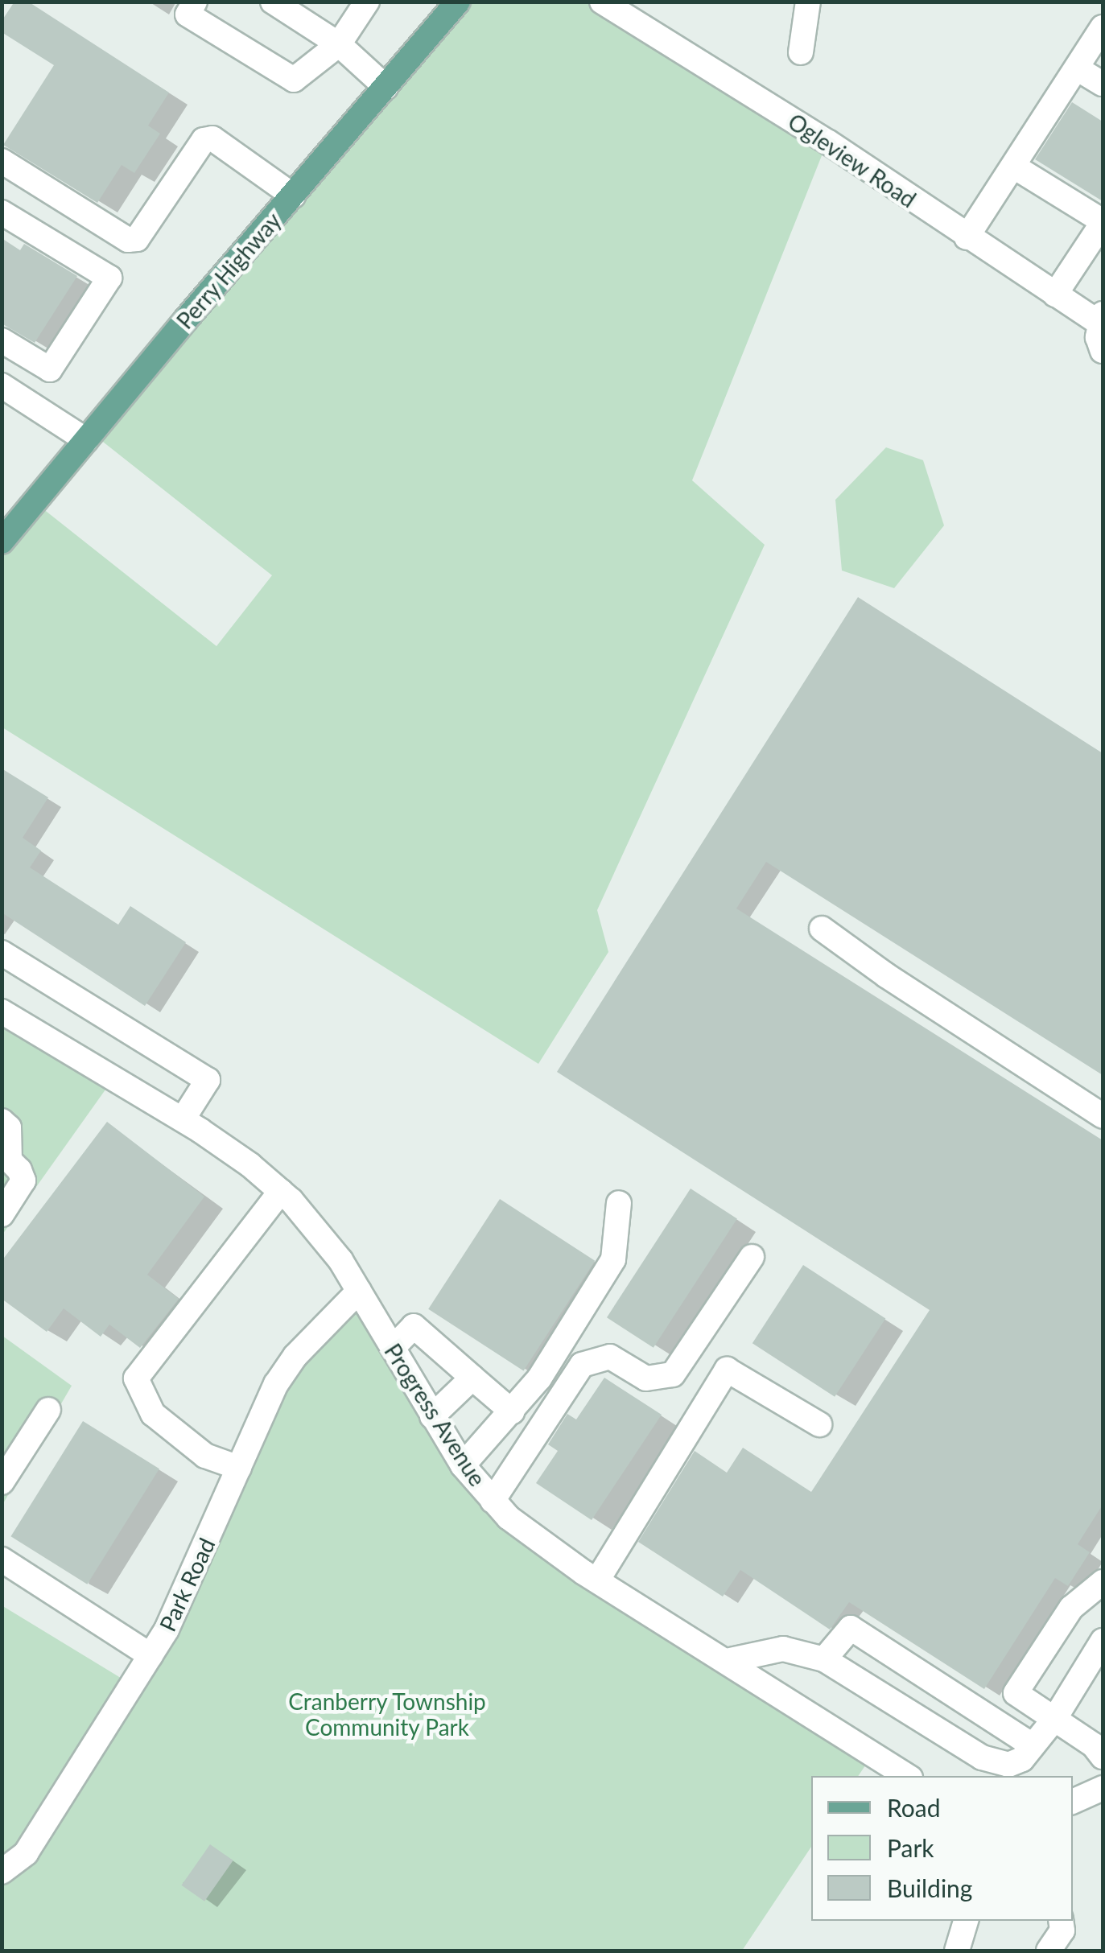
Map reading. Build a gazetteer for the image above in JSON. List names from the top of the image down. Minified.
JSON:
{"streets":{"main road":["Perry Highway"],"street":["Ogleview Road","Progress Avenue","Park Road"]},"crossings":[["Progress Avenue","Park Road"]],"parks":["Cranberry Township Community Park"],"legend":["Road","Park","Building"]}
